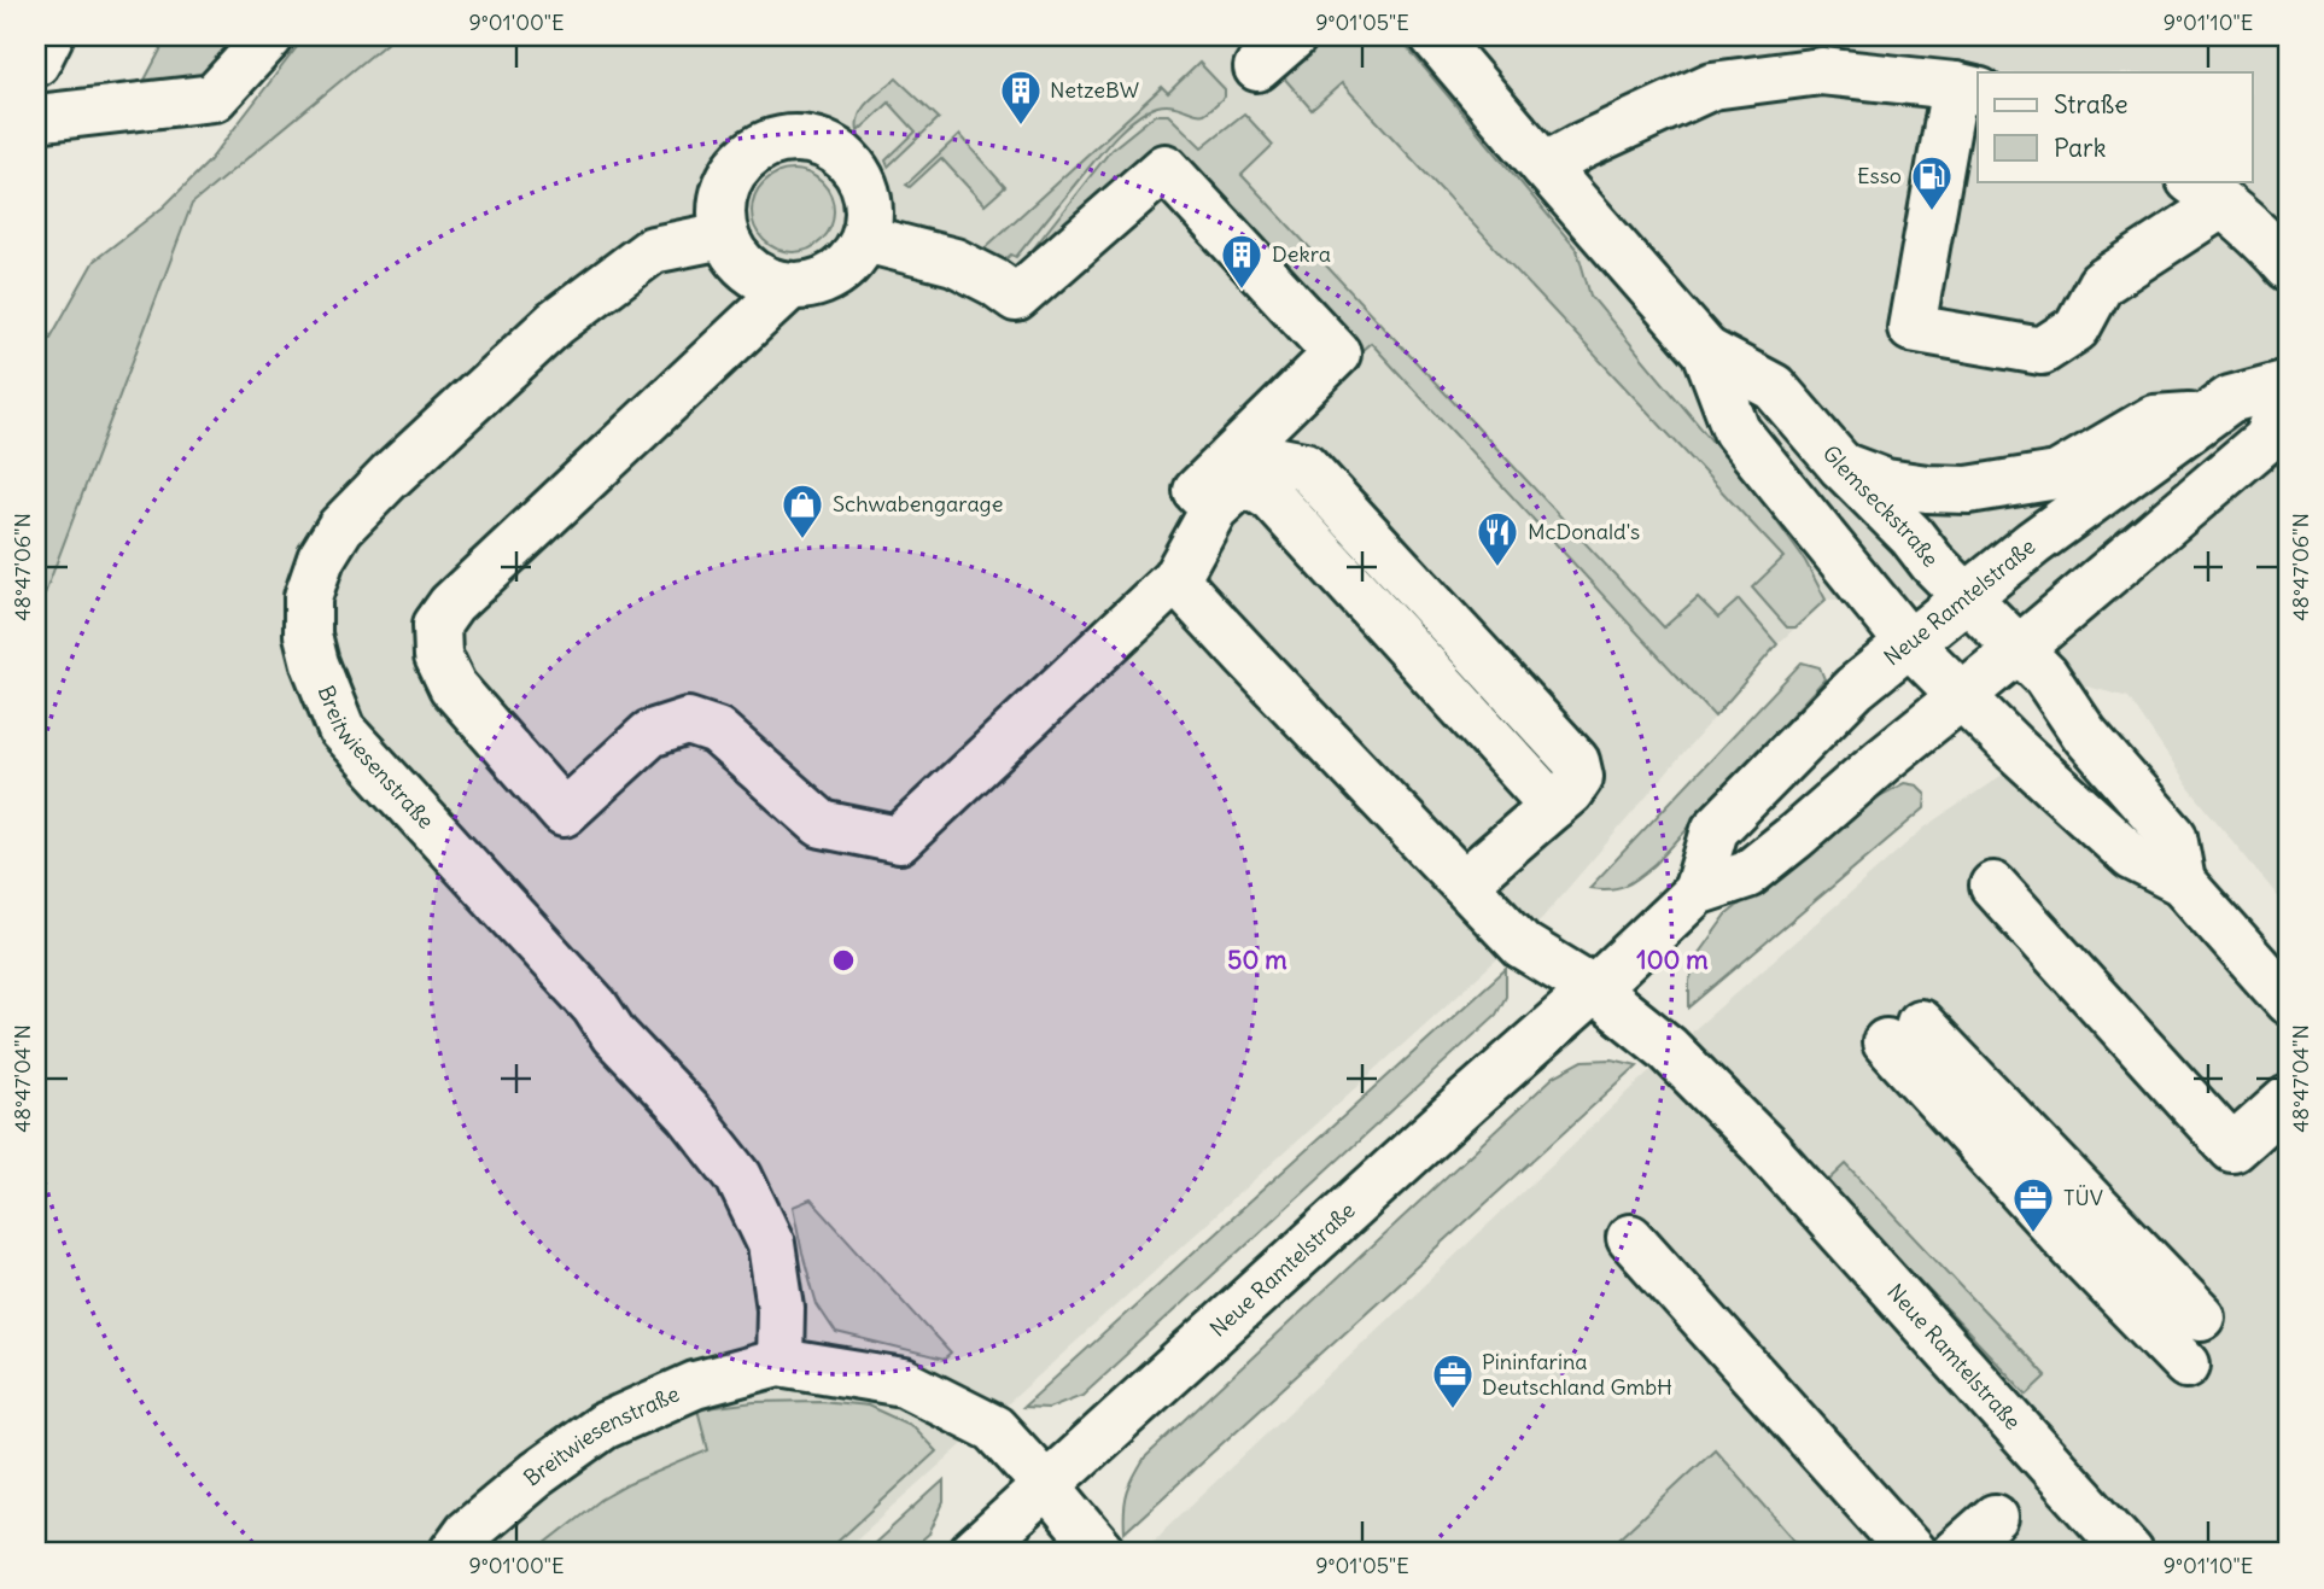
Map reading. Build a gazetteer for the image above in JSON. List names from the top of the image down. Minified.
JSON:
{"streets":{"main road":["Glemseckstraße","Neue Ramtelstraße","Breitwiesenstraße"]},"crossings":[["Glemseckstraße","Neue Ramtelstraße"],["Neue Ramtelstraße","Breitwiesenstraße"]],"places":{"building":["NetzeBW","Dekra"],"fuel station":["Esso"],"shop":["Schwabengarage"],"restaurant":["McDonald's"],"office":["TÜV","Pininfarina Deutschland GmbH"]},"legend":["Straße","Park"],"coordinates":["9°01'00\"E","9°01'05\"E","9°01'10\"E","48°47'06\"N","48°47'04\"N"],"rings":["50 m","100 m"]}
